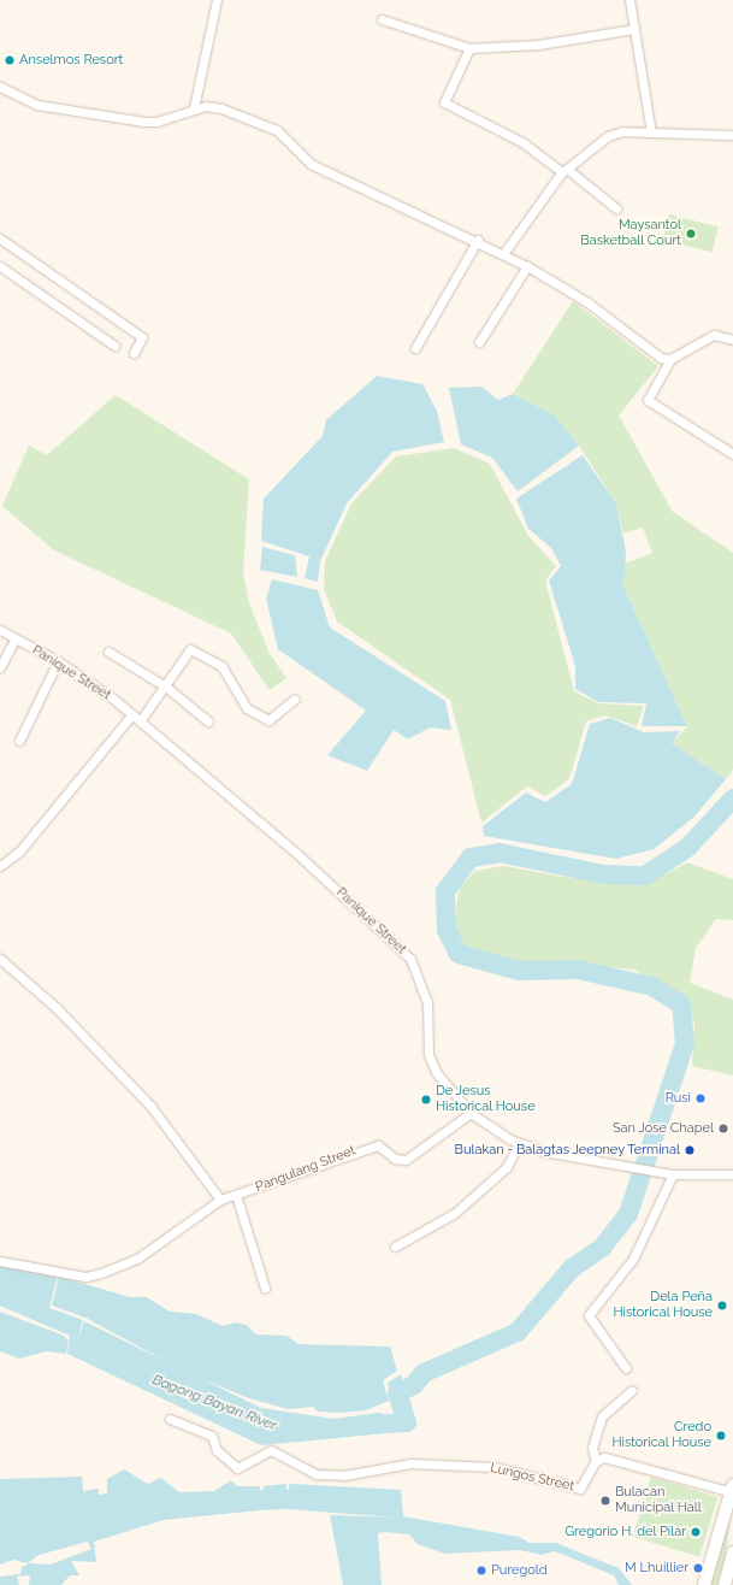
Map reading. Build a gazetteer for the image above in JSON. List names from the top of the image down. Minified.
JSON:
{"streets":{"street":["Panique Street","Pangulang Street","Lungos Street"]},"crossings":[["Panique Street","Pangulang Street"]],"water":["Bagong Bayan River"],"places":["Anselmos Resort","Maysantol Basketball Court","Rusi","De Jesus Historical House","San Jose Chapel","Bulakan - Balagtas Jeepney Terminal","Dela Peña Historical House","Credo Historical House","Bulacan Municipal Hall","Gregorio H. del Pilar","M Lhuillier","Puregold"]}
